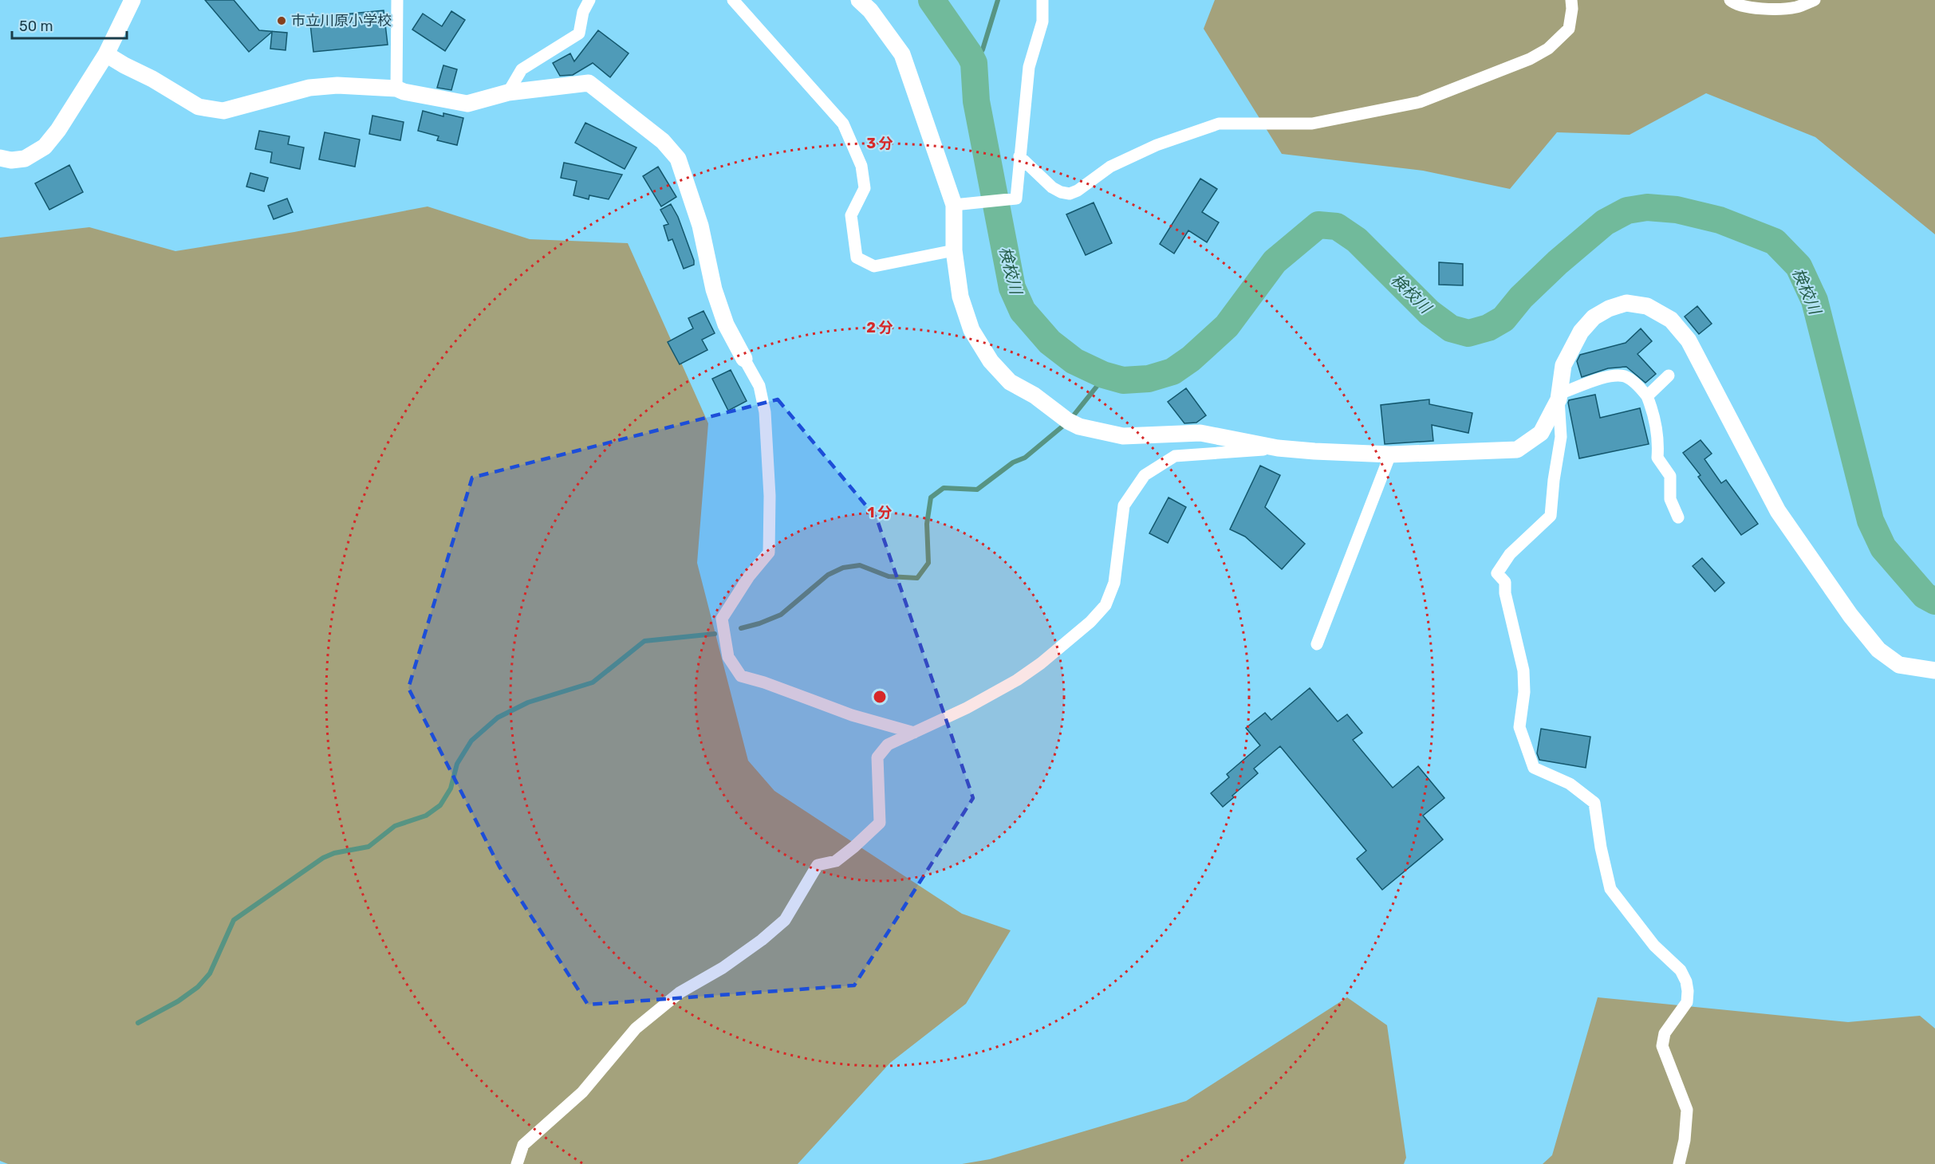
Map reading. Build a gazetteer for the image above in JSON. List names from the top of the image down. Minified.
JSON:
{"water":["検校川"],"places":["市立川原小学校"],"scale_bar":"50 m","rings":["3 分","2 分","1 分"]}
